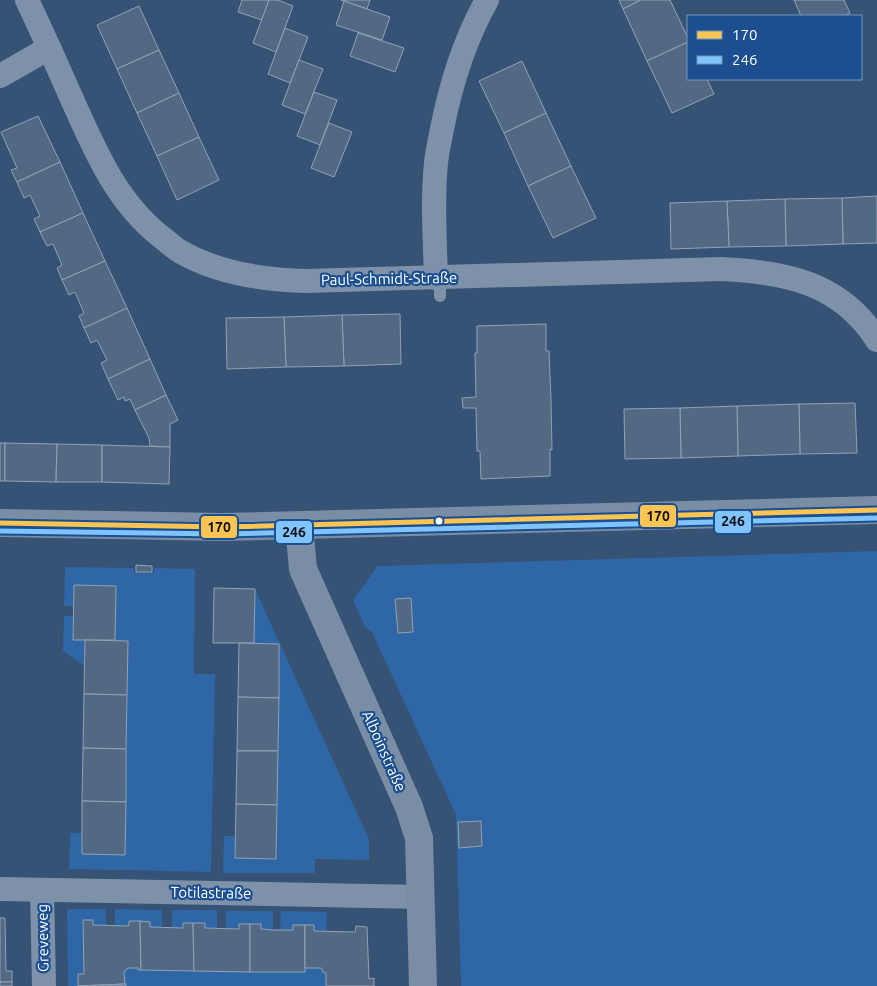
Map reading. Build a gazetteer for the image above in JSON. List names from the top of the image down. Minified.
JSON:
{"streets":{"main road":["Alboinstraße"],"street":["Paul-Schmidt-Straße","Totilastraße","Greveweg"]},"crossings":[["Alboinstraße","Totilastraße"],["Totilastraße","Greveweg"]],"lines":["transit line 170","transit line 246"],"legend":["170","246"]}
